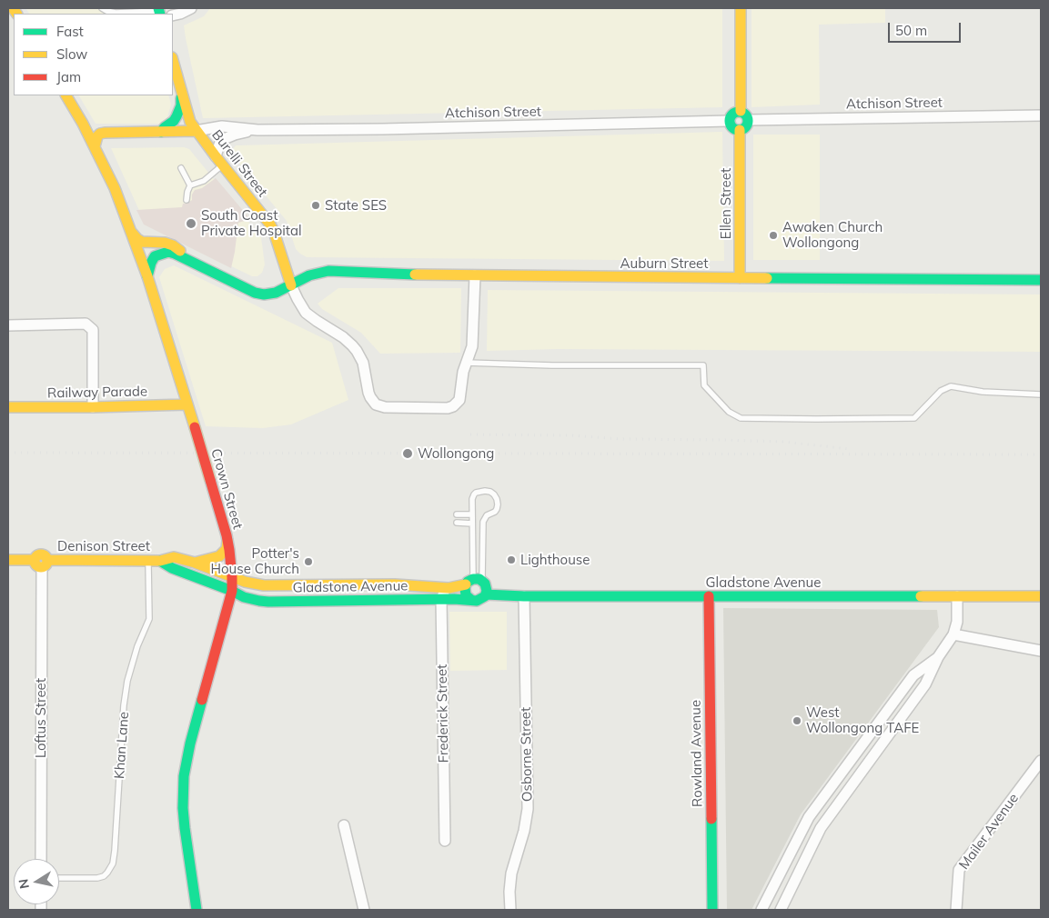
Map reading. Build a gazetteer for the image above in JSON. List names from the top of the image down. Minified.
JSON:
{"streets":{"main road":["Atchison Street","Burelli Street","Ellen Street","Auburn Street","Railway Parade","Crown Street","Denison Street","Gladstone Avenue","Rowland Avenue"],"street":["Frederick Street","Loftus Street","Osborne Street","Mailer Avenue"],"lane":["Khan Lane"]},"crossings":[["Atchison Street","Burelli Street"],["Atchison Street","Ellen Street"],["Atchison Street","Crown Street"],["Burelli Street","Auburn Street"],["Ellen Street","Auburn Street"],["Railway Parade","Crown Street"],["Crown Street","Denison Street"],["Crown Street","Gladstone Avenue"],["Denison Street","Gladstone Avenue"],["Denison Street","Loftus Street"],["Denison Street","Khan Lane"],["Gladstone Avenue","Frederick Street"],["Gladstone Avenue","Rowland Avenue"],["Gladstone Avenue","Osborne Street"]],"places":["State SES","South Coast Private Hospital","Awaken Church Wollongong","Wollongong","Lighthouse","Potter's House Church","West Wollongong TAFE"],"legend":["Fast","Slow","Jam"],"scale_bar":"50 m","north":"left"}
